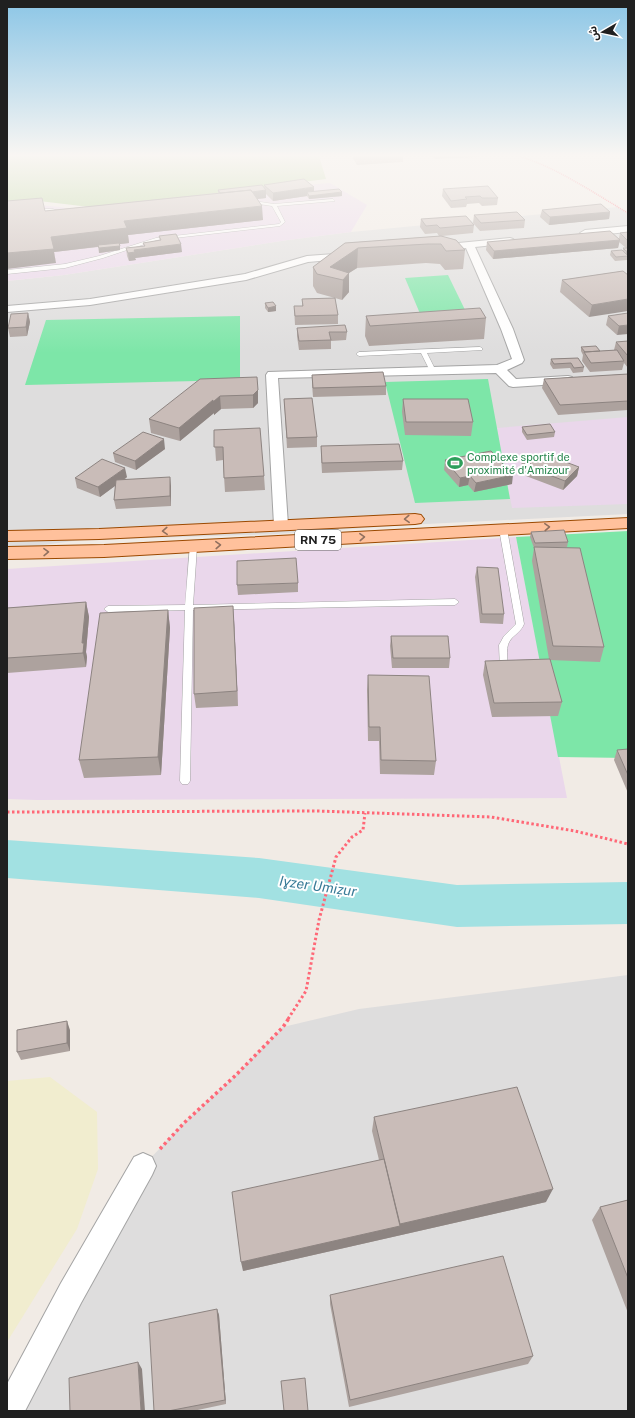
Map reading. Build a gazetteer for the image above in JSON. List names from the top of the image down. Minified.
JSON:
{"streets":{"main road":["RN 75"]},"water":["Iɣzer Umiẓur"],"places":{"sports":["Complexe sportif de proximité d'Amizour"]},"north":"left"}
